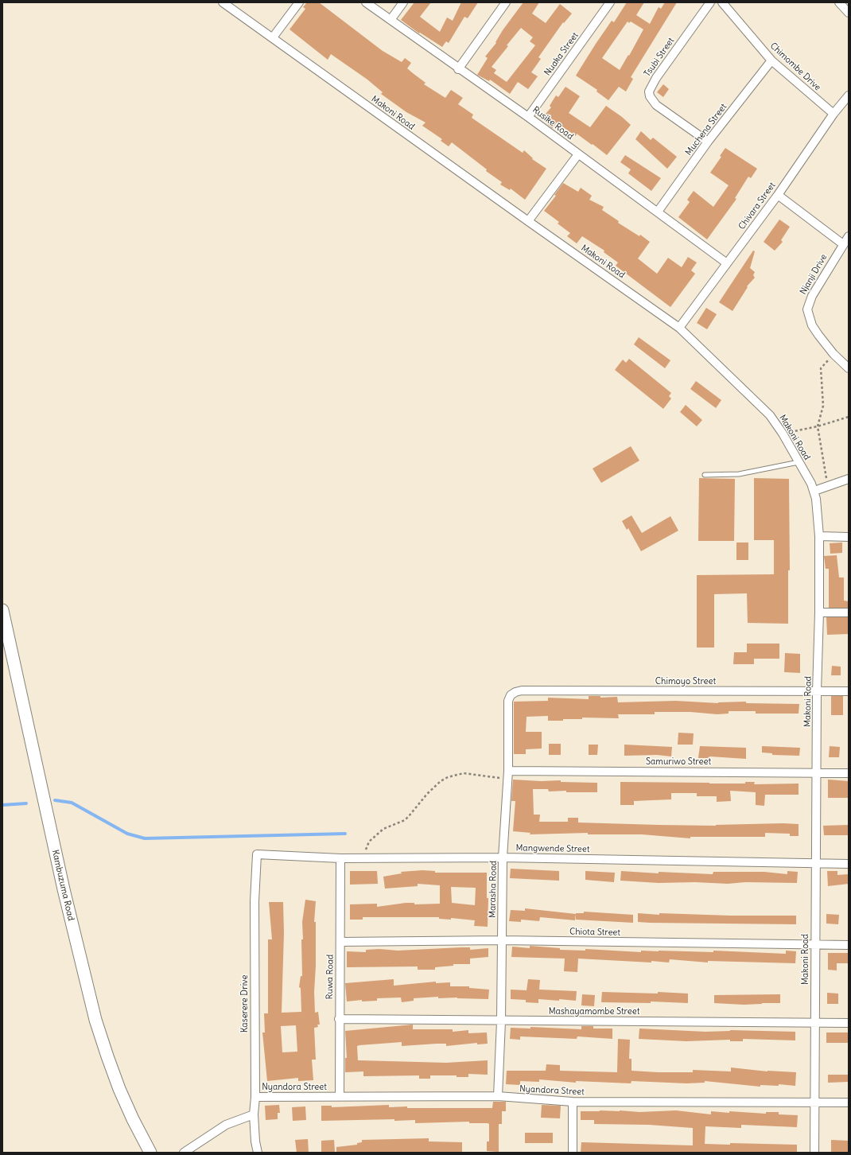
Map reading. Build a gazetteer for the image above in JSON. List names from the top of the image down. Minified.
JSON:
{"streets":{"main road":["Kambuzuma Road"],"street":["Nuaka Street","Tsubi Street","Chimombe Drive","Makoni Road","Rusike Road","Muchena Street","Chivara Street","Njanji Drive","Chimoyo Street","Samuriwo Street","Mangwende Street","Marasha Road","Chiota Street","Ruwa Road","Kaserere Drive","Mashayamombe Street","Nyandora Street"]},"crossings":[["Nuaka Street","Rusike Road"],["Tsubi Street","Muchena Street"],["Chimombe Drive","Muchena Street"],["Chimombe Drive","Chivara Street"],["Makoni Road","Chivara Street"],["Makoni Road","Chimoyo Street"],["Makoni Road","Samuriwo Street"],["Makoni Road","Mangwende Street"],["Makoni Road","Chiota Street"],["Makoni Road","Mashayamombe Street"],["Makoni Road","Nyandora Street"],["Rusike Road","Muchena Street"],["Rusike Road","Chivara Street"],["Chimoyo Street","Marasha Road"],["Samuriwo Street","Marasha Road"],["Mangwende Street","Marasha Road"],["Mangwende Street","Ruwa Road"],["Mangwende Street","Kaserere Drive"],["Marasha Road","Chiota Street"],["Marasha Road","Mashayamombe Street"],["Marasha Road","Nyandora Street"],["Chiota Street","Ruwa Road"],["Ruwa Road","Mashayamombe Street"],["Ruwa Road","Nyandora Street"],["Kaserere Drive","Nyandora Street"]]}
